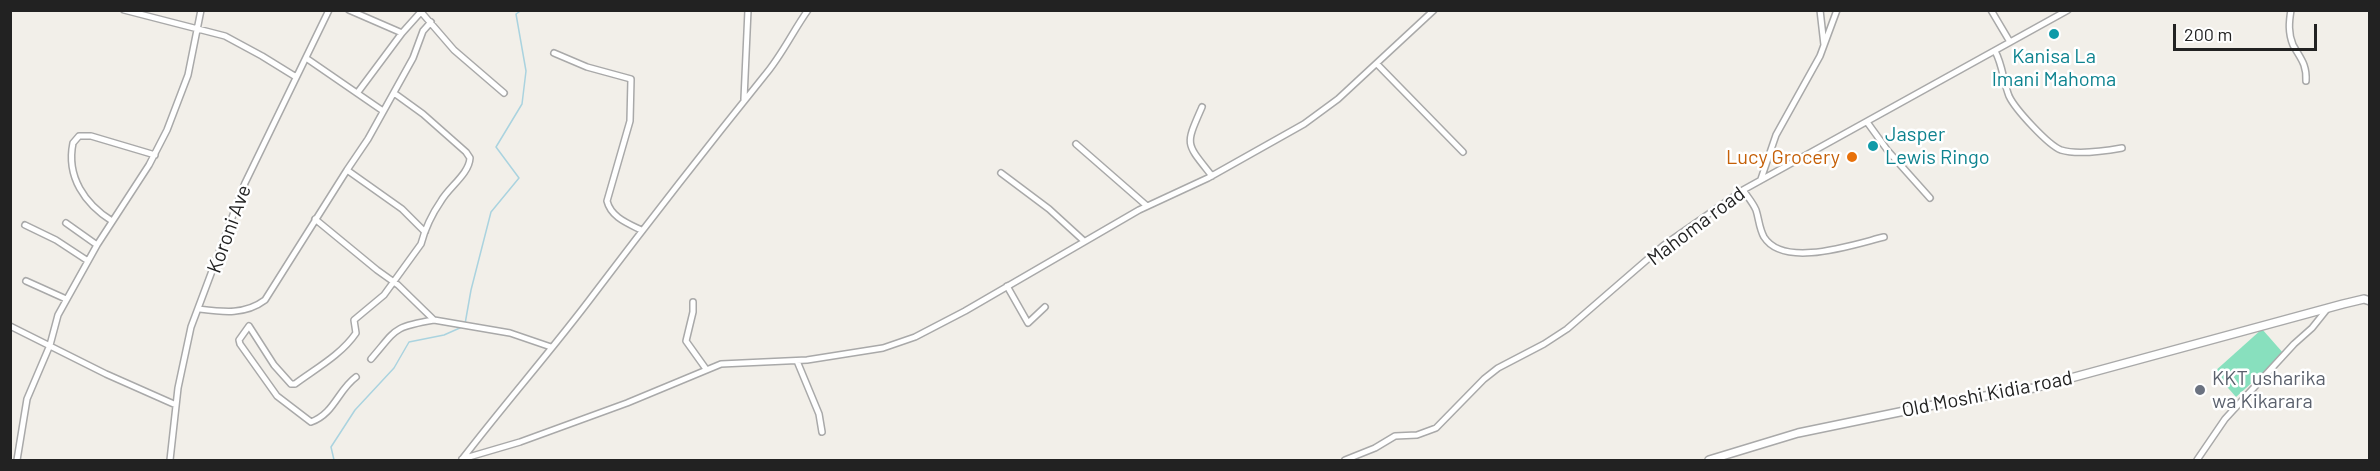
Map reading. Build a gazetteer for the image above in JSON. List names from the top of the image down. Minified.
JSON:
{"streets":{"street":["Mahoma road","Koroni Ave","Old Moshi Kidia road"]},"places":["Kanisa La Imani Mahoma","Jasper Lewis Ringo","Lucy Grocery","KKT usharika wa Kikarara"],"scale_bar":"200 m"}
